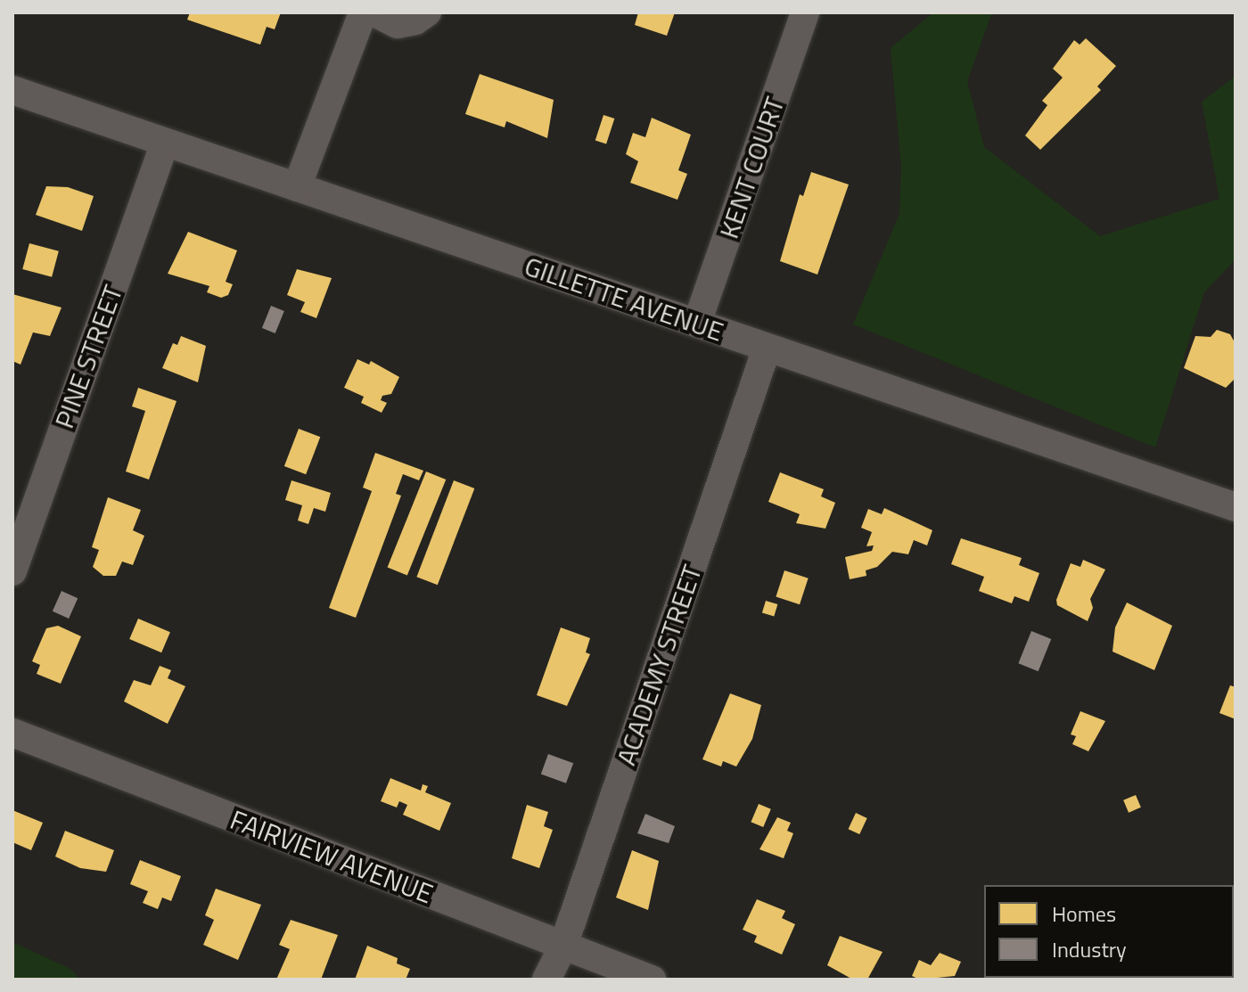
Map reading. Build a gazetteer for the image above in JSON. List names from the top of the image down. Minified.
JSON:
{"streets":{"street":["KENT COURT","GILLETTE AVENUE","PINE STREET","ACADEMY STREET","FAIRVIEW AVENUE"]},"crossings":[["KENT COURT","GILLETTE AVENUE"],["GILLETTE AVENUE","PINE STREET"],["GILLETTE AVENUE","ACADEMY STREET"],["ACADEMY STREET","FAIRVIEW AVENUE"]],"legend":["Homes","Industry"]}
